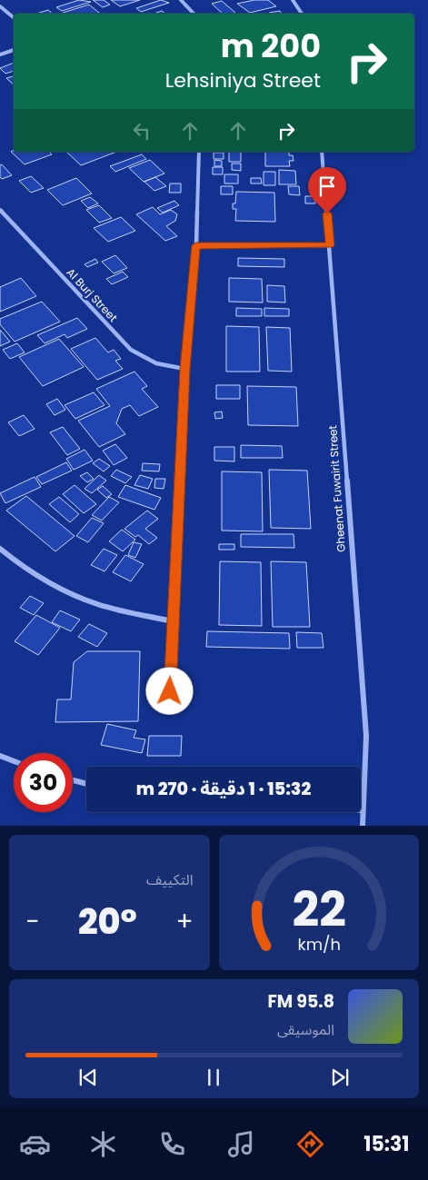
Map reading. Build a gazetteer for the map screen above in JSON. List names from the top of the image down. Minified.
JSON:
{"streets":{"street":["Al Burj Street","Gheenat Fuwairit Street"]},"page":{"turn":["200 m","Lehsiniya Street"],"limit":"30","trip":"15:32 · 1 دقيقة · 270 m","tile":"التكييف","heat":["−","20°","+"],"song":["95.8 FM","الموسيقى"],"tabs":"15:31","gauge":["22","km/h"]}}
